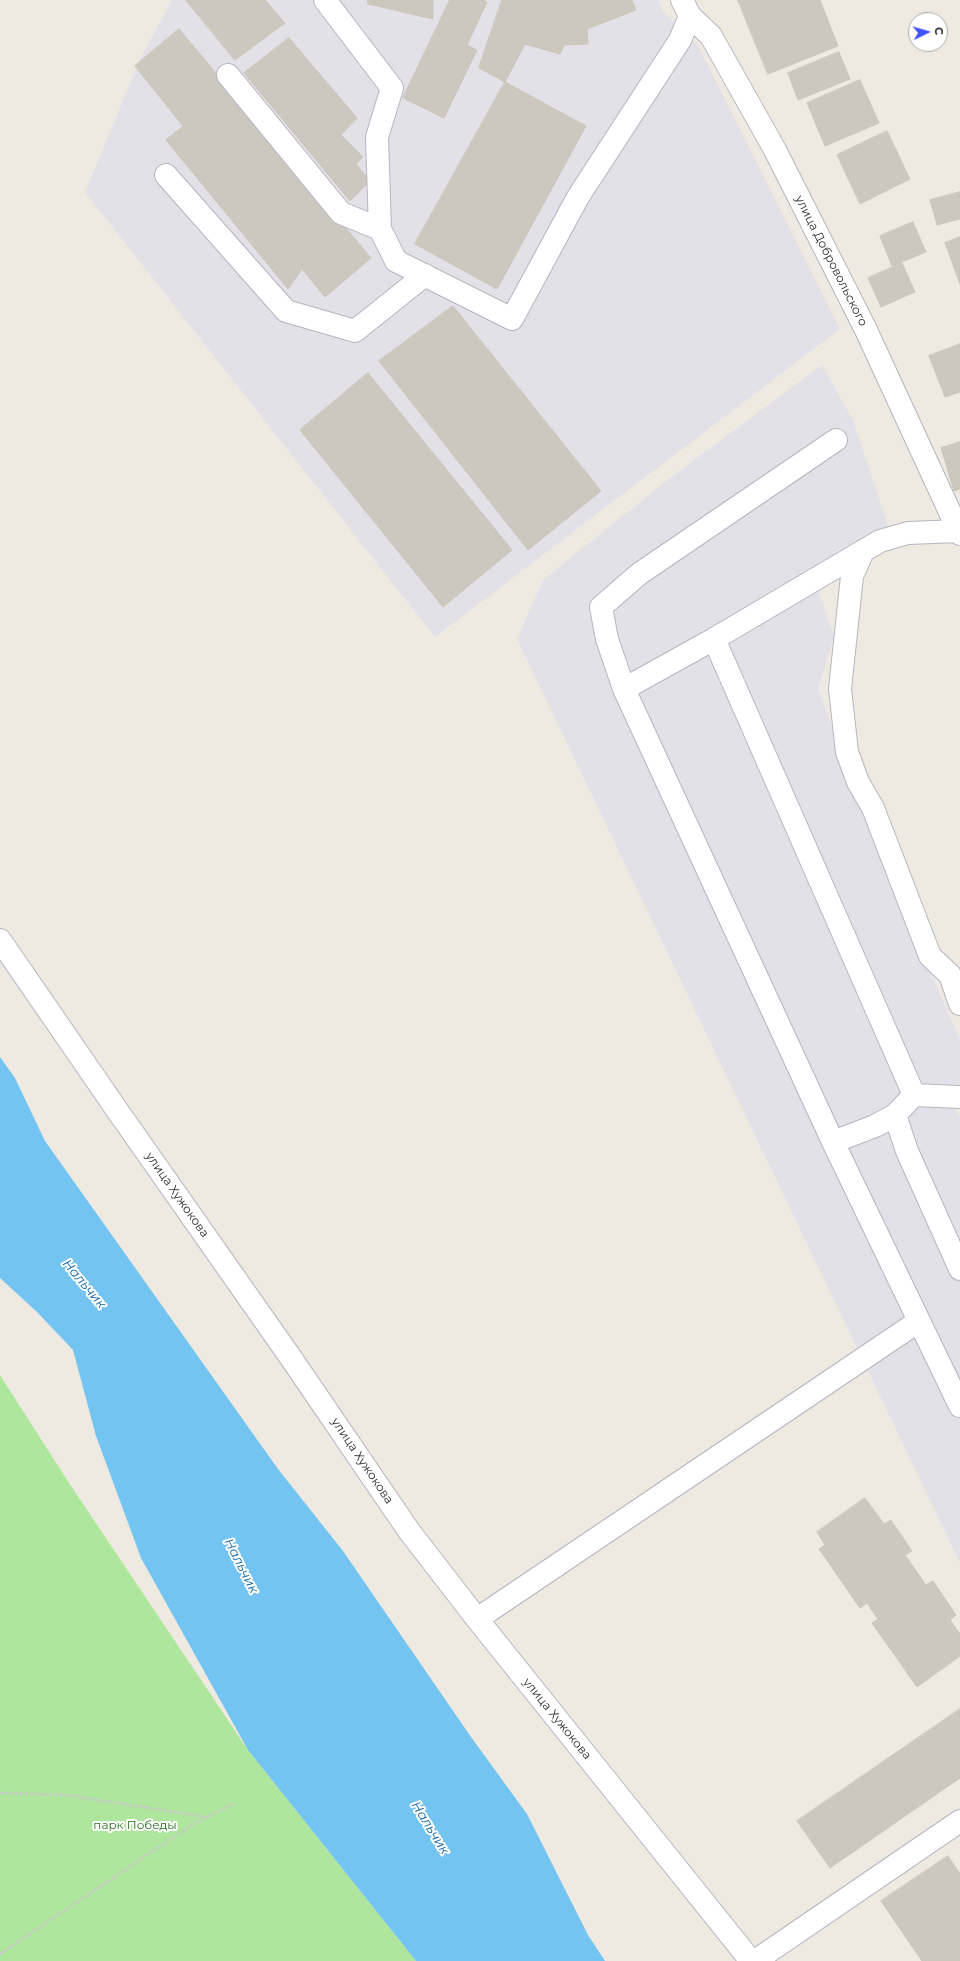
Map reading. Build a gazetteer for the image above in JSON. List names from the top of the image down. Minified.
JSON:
{"streets":{"street":["улица Добровольского","улица Хужокова"]},"water":["Нальчик"],"parks":["парк Победы"],"north":"right"}
